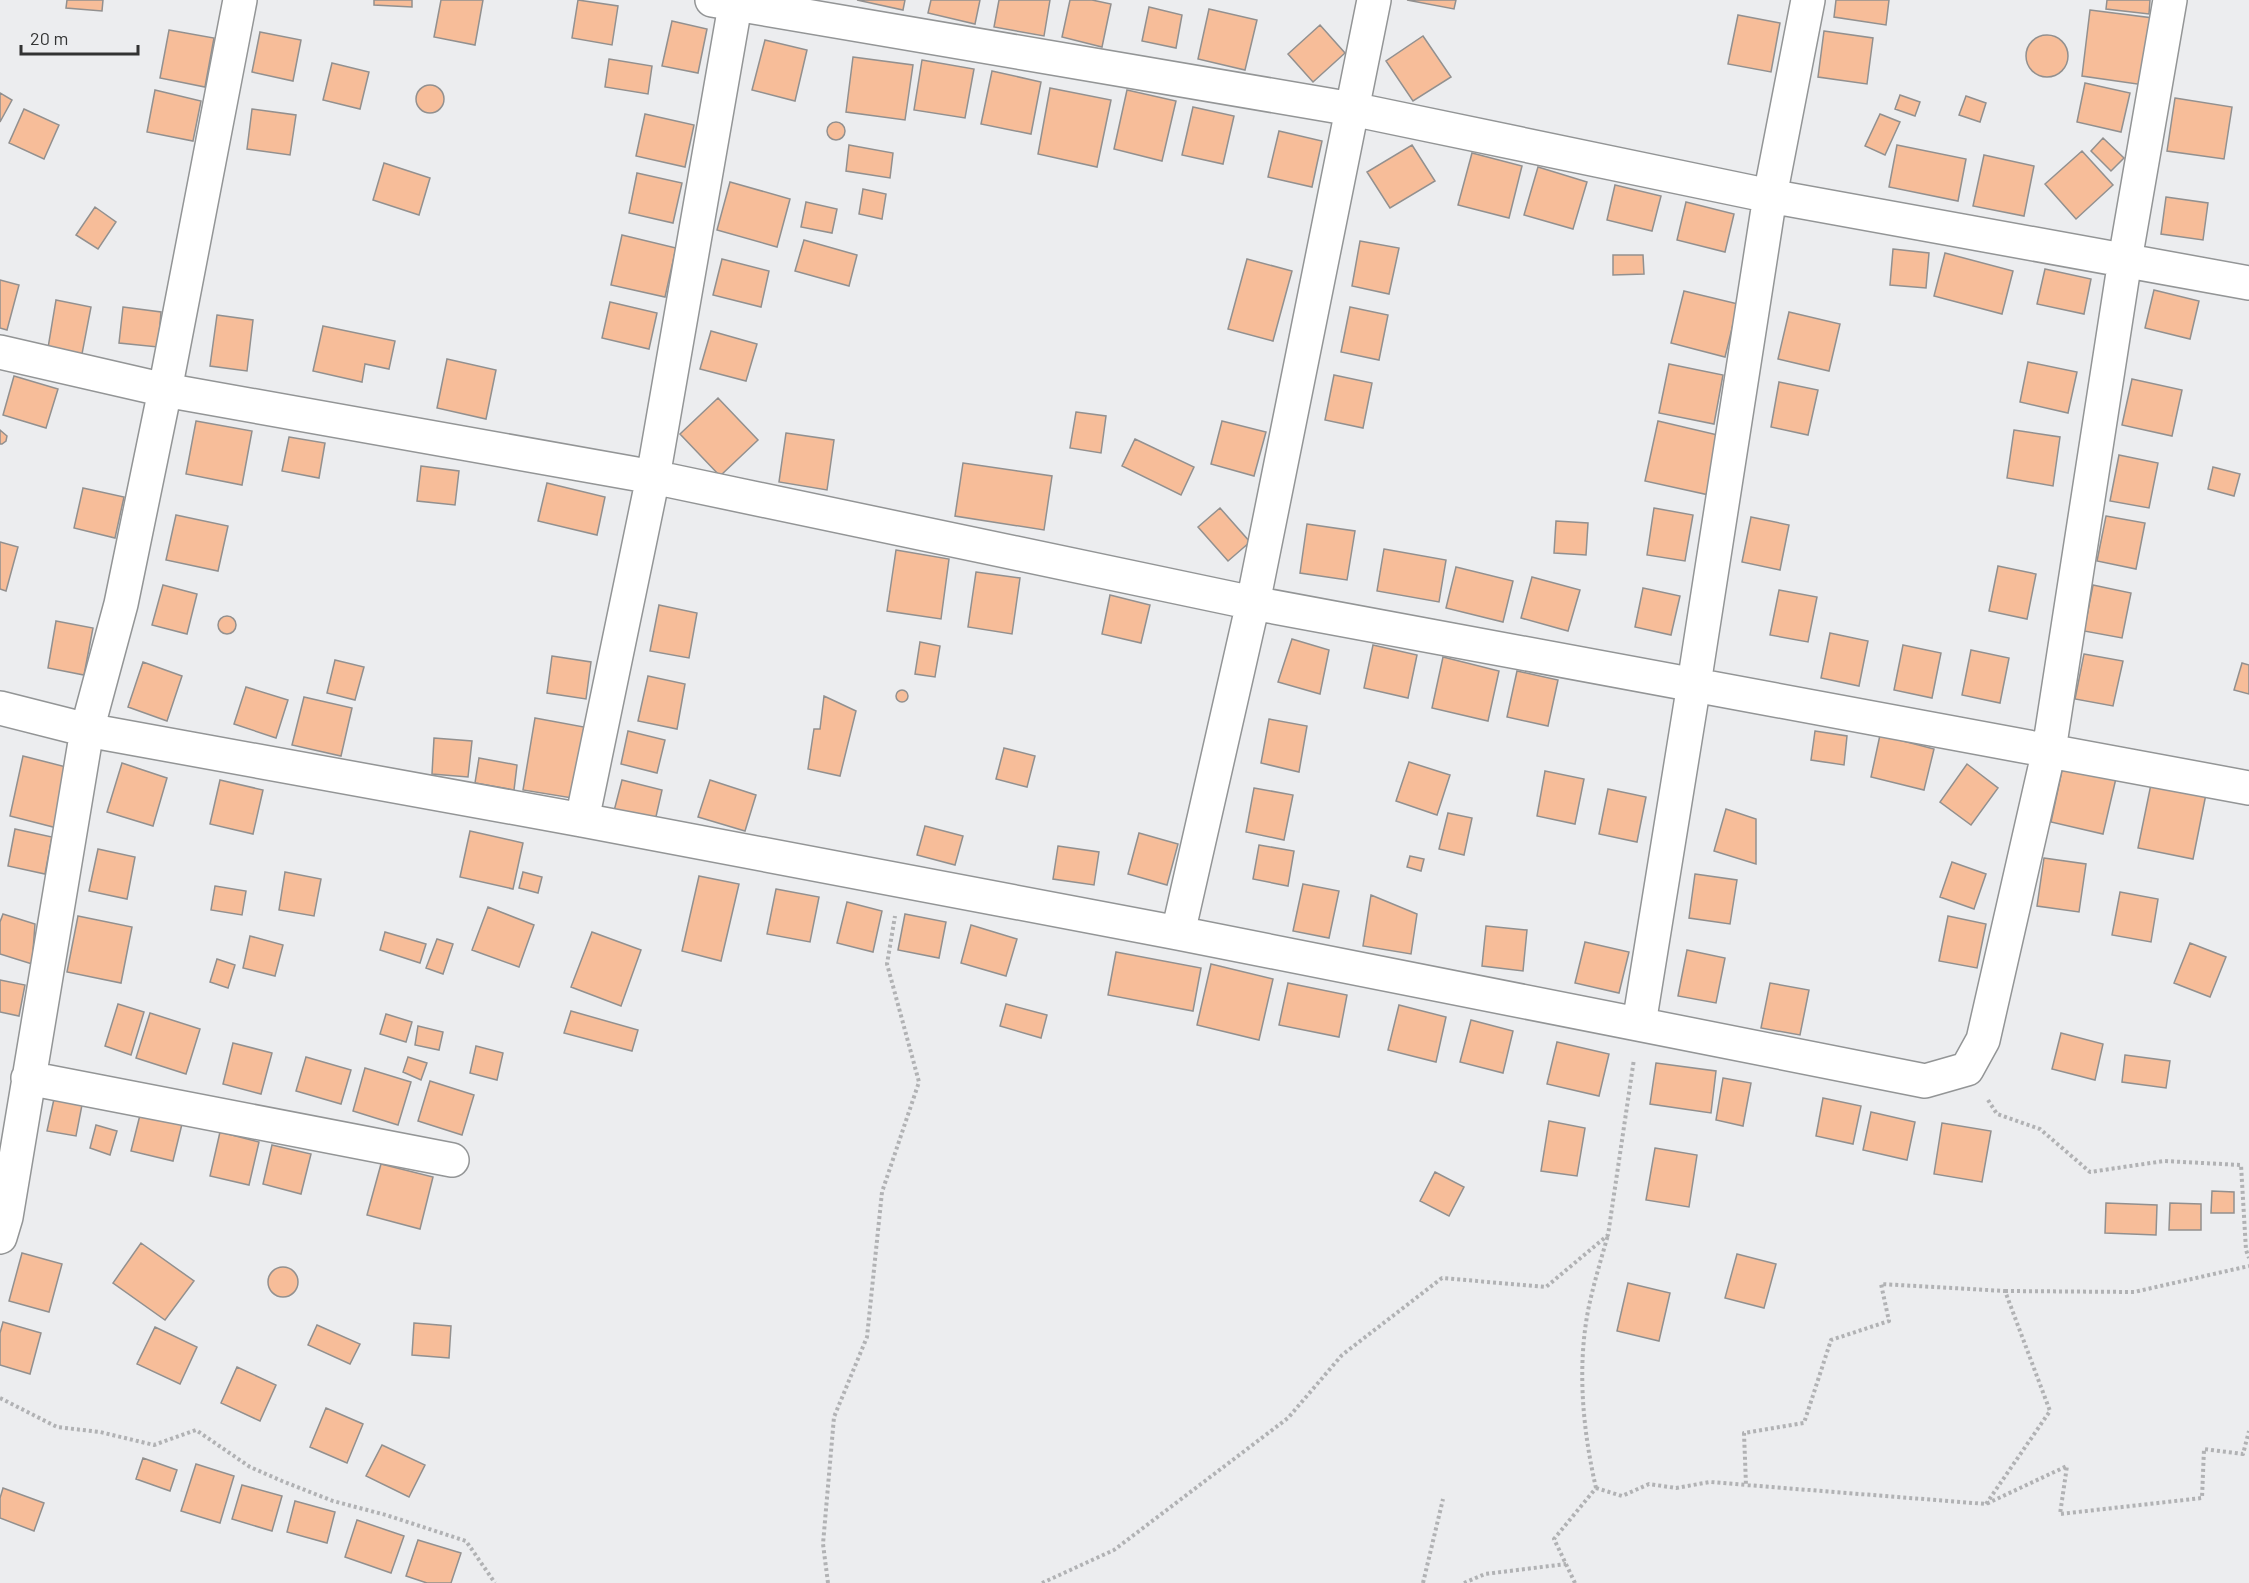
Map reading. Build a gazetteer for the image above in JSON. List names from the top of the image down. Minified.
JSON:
{"scale_bar":"20 m"}
